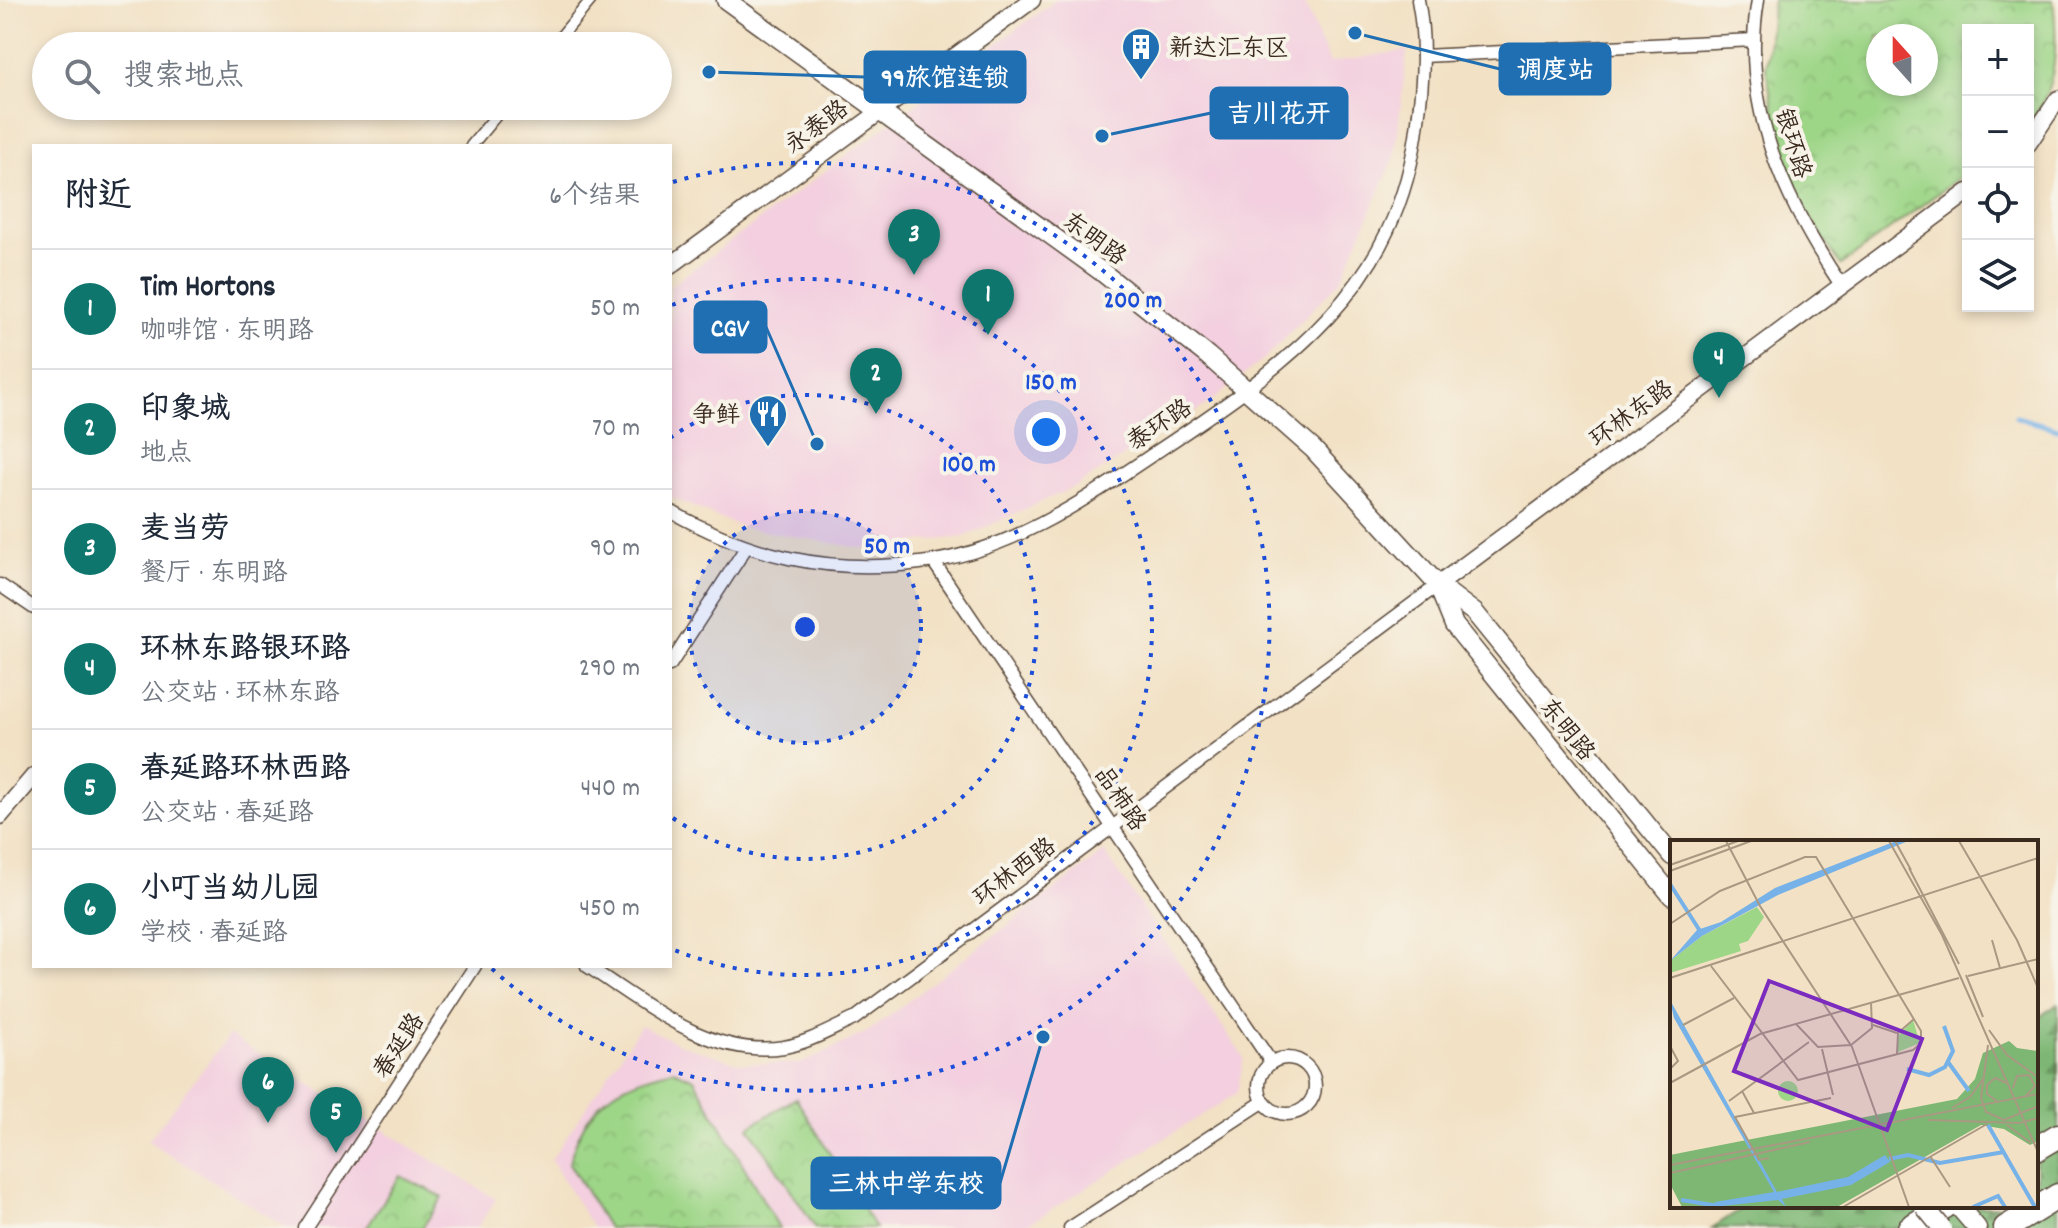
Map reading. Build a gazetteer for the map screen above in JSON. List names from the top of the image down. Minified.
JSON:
{"streets":{"main road":["东明路"],"street":["永泰路","银环路","环林东路","泰环路","品柿路","环林西路","春延路"]},"crossings":[["永泰路","东明路"],["银环路","环林东路"],["东明路","环林东路"],["东明路","泰环路"],["东明路","环林西路"],["环林东路","环林西路"],["泰环路","品柿路"],["品柿路","环林西路"]],"places":{"other":["调度站","99旅馆连锁","吉川花开","CGV","三林中学东校"],"building":["新达汇东区"],"restaurant":["争鲜"]},"north":"top","page":{"map_buttons":["+","−"],"search":"搜索地点","heading":["附近","6个结果"],"pins":["3","1","4","2","6","5"],"list":[{"mark":"1","name":"Tim Hortons","note":"咖啡馆 · 东明路","value":"50 m"},{"mark":"2","name":"印象城","note":"地点","value":"70 m"},{"mark":"3","name":"麦当劳","note":"餐厅 · 东明路","value":"90 m"},{"mark":"4","name":"环林东路银环路","note":"公交站 · 环林东路","value":"290 m"},{"mark":"5","name":"春延路环林西路","note":"公交站 · 春延路","value":"440 m"},{"mark":"6","name":"小叮当幼儿园","note":"学校 · 春延路","value":"450 m"}]},"rings":["200 m","150 m","100 m","50 m"]}
